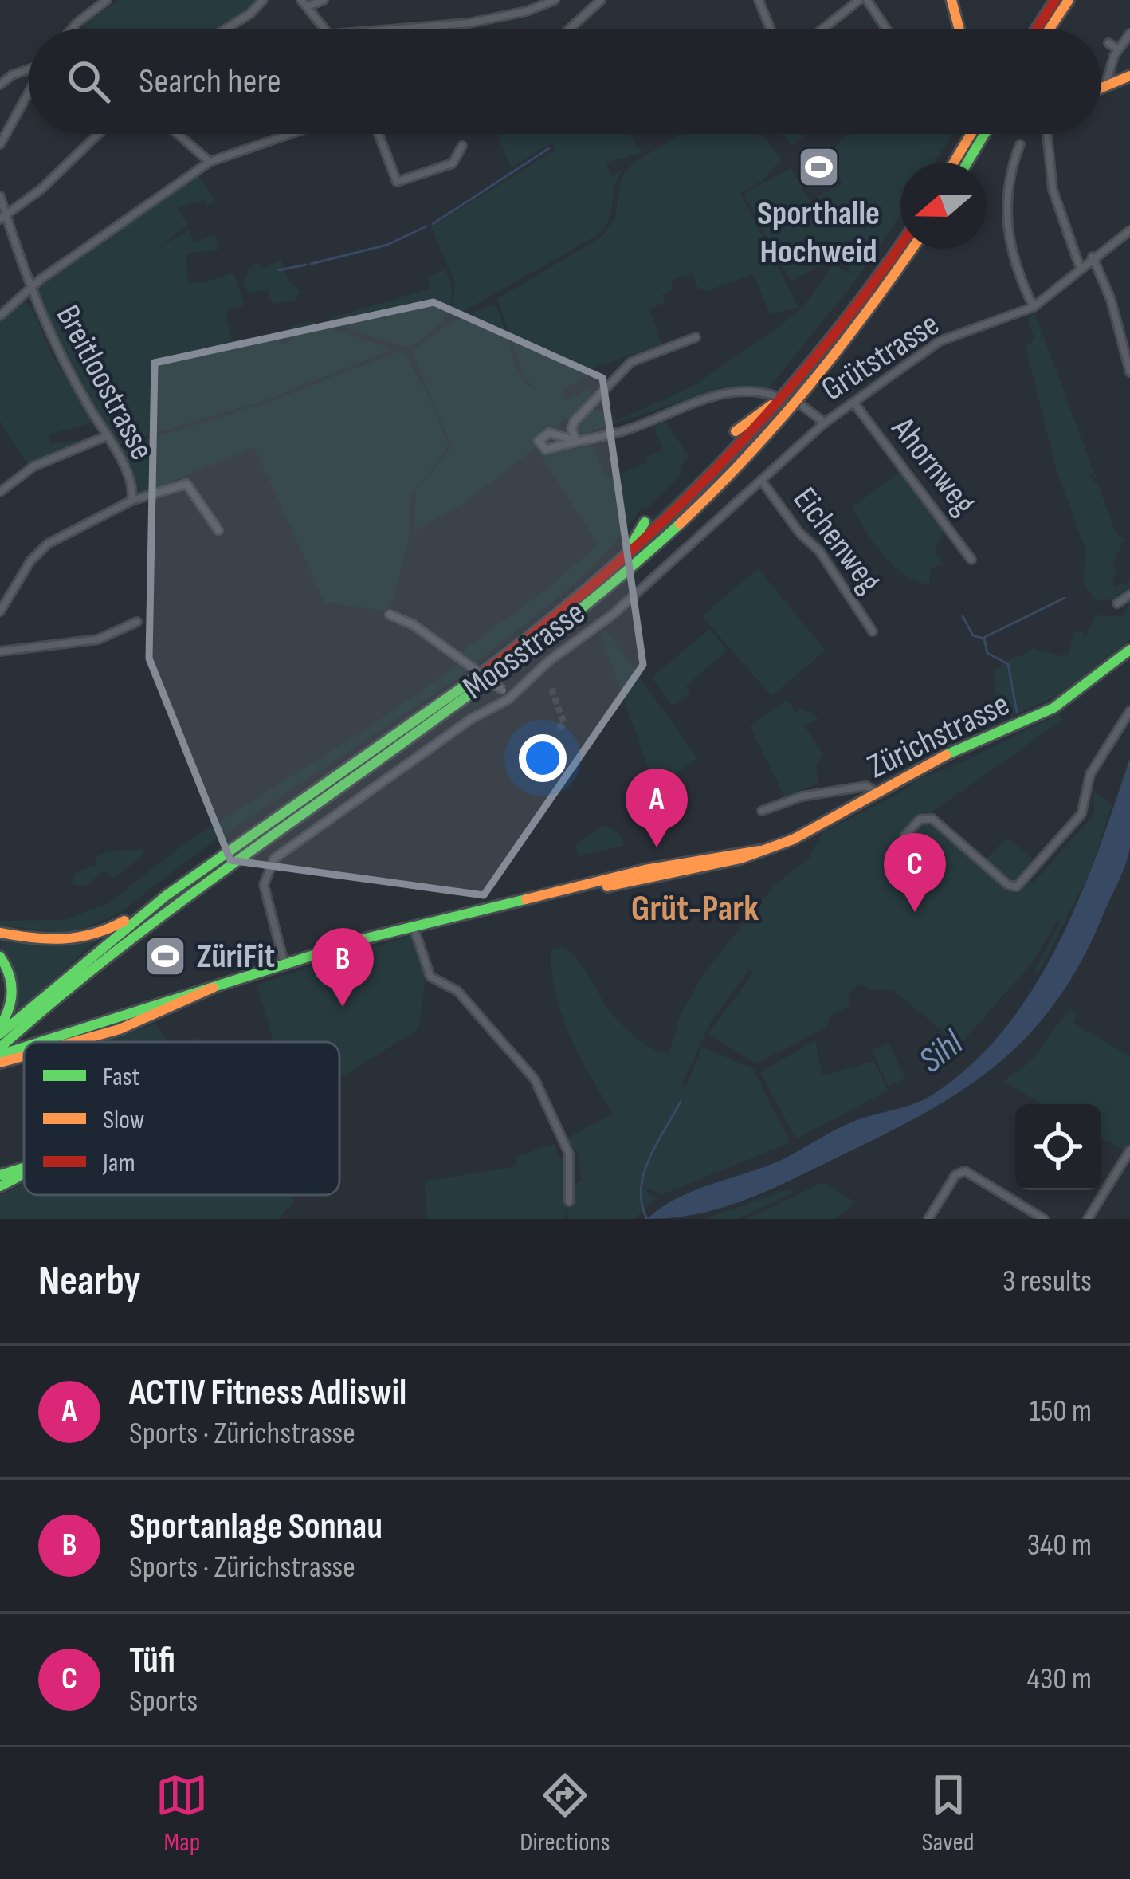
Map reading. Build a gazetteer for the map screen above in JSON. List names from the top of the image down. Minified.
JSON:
{"streets":{"main road":["Zürichstrasse"],"street":["Grütstrasse","Breitloostrasse","Ahornweg","Eichenweg","Moosstrasse"]},"crossings":[["Grütstrasse","Ahornweg"],["Grütstrasse","Moosstrasse"],["Eichenweg","Moosstrasse"],["Moosstrasse","Zürichstrasse"]],"districts":["Grüt-Park"],"water":["Sihl"],"places":{"sports":["Sporthalle Hochweid","ZüriFit"]},"legend":["Fast","Slow","Jam"],"north":"left","page":{"search":"Search here","pins":["A","C","B"],"heading":["Nearby","3 results"],"list":[{"mark":"A","name":"ACTIV Fitness Adliswil","note":"Sports · Zürichstrasse","value":"150 m"},{"mark":"B","name":"Sportanlage Sonnau","note":"Sports · Zürichstrasse","value":"340 m"},{"mark":"C","name":"Tüfi","note":"Sports","value":"430 m"}],"nav":["Map","Directions","Saved"]}}
